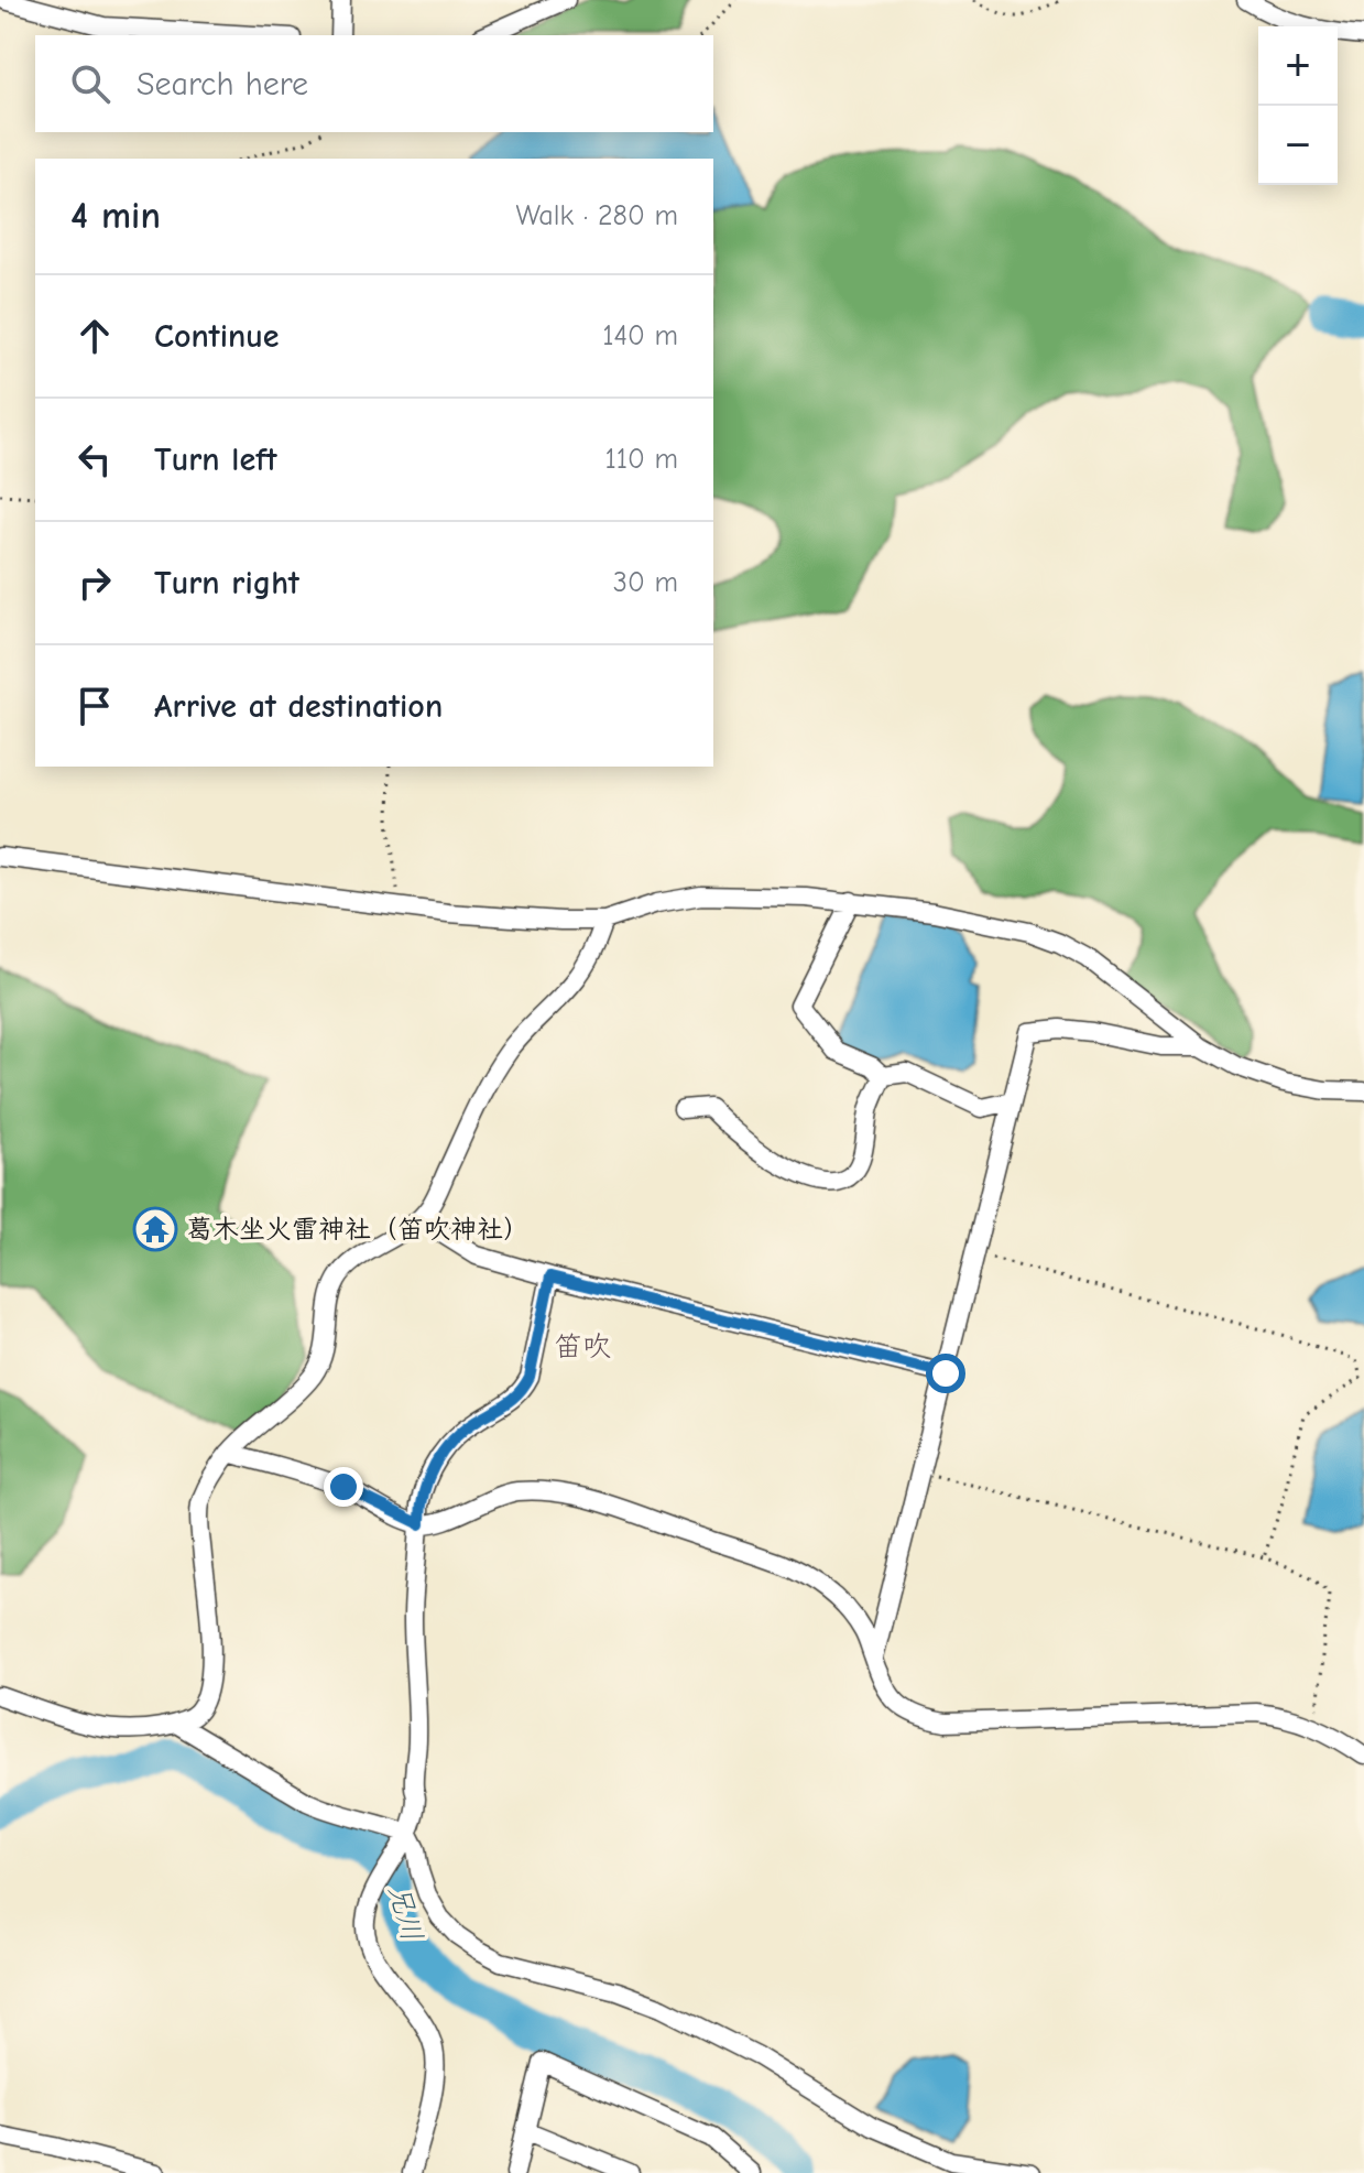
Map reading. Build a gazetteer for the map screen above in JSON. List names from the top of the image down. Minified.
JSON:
{"districts":["笛吹"],"water":["兄川"],"places":{"temple":["葛木坐火雷神社（笛吹神社）"]},"page":{"map_buttons":["+","−"],"search":"Search here","heading":["4 min","Walk · 280 m"],"list":[["Continue","140 m"],["Turn left","110 m"],["Turn right","30 m"],"Arrive at destination"]}}
